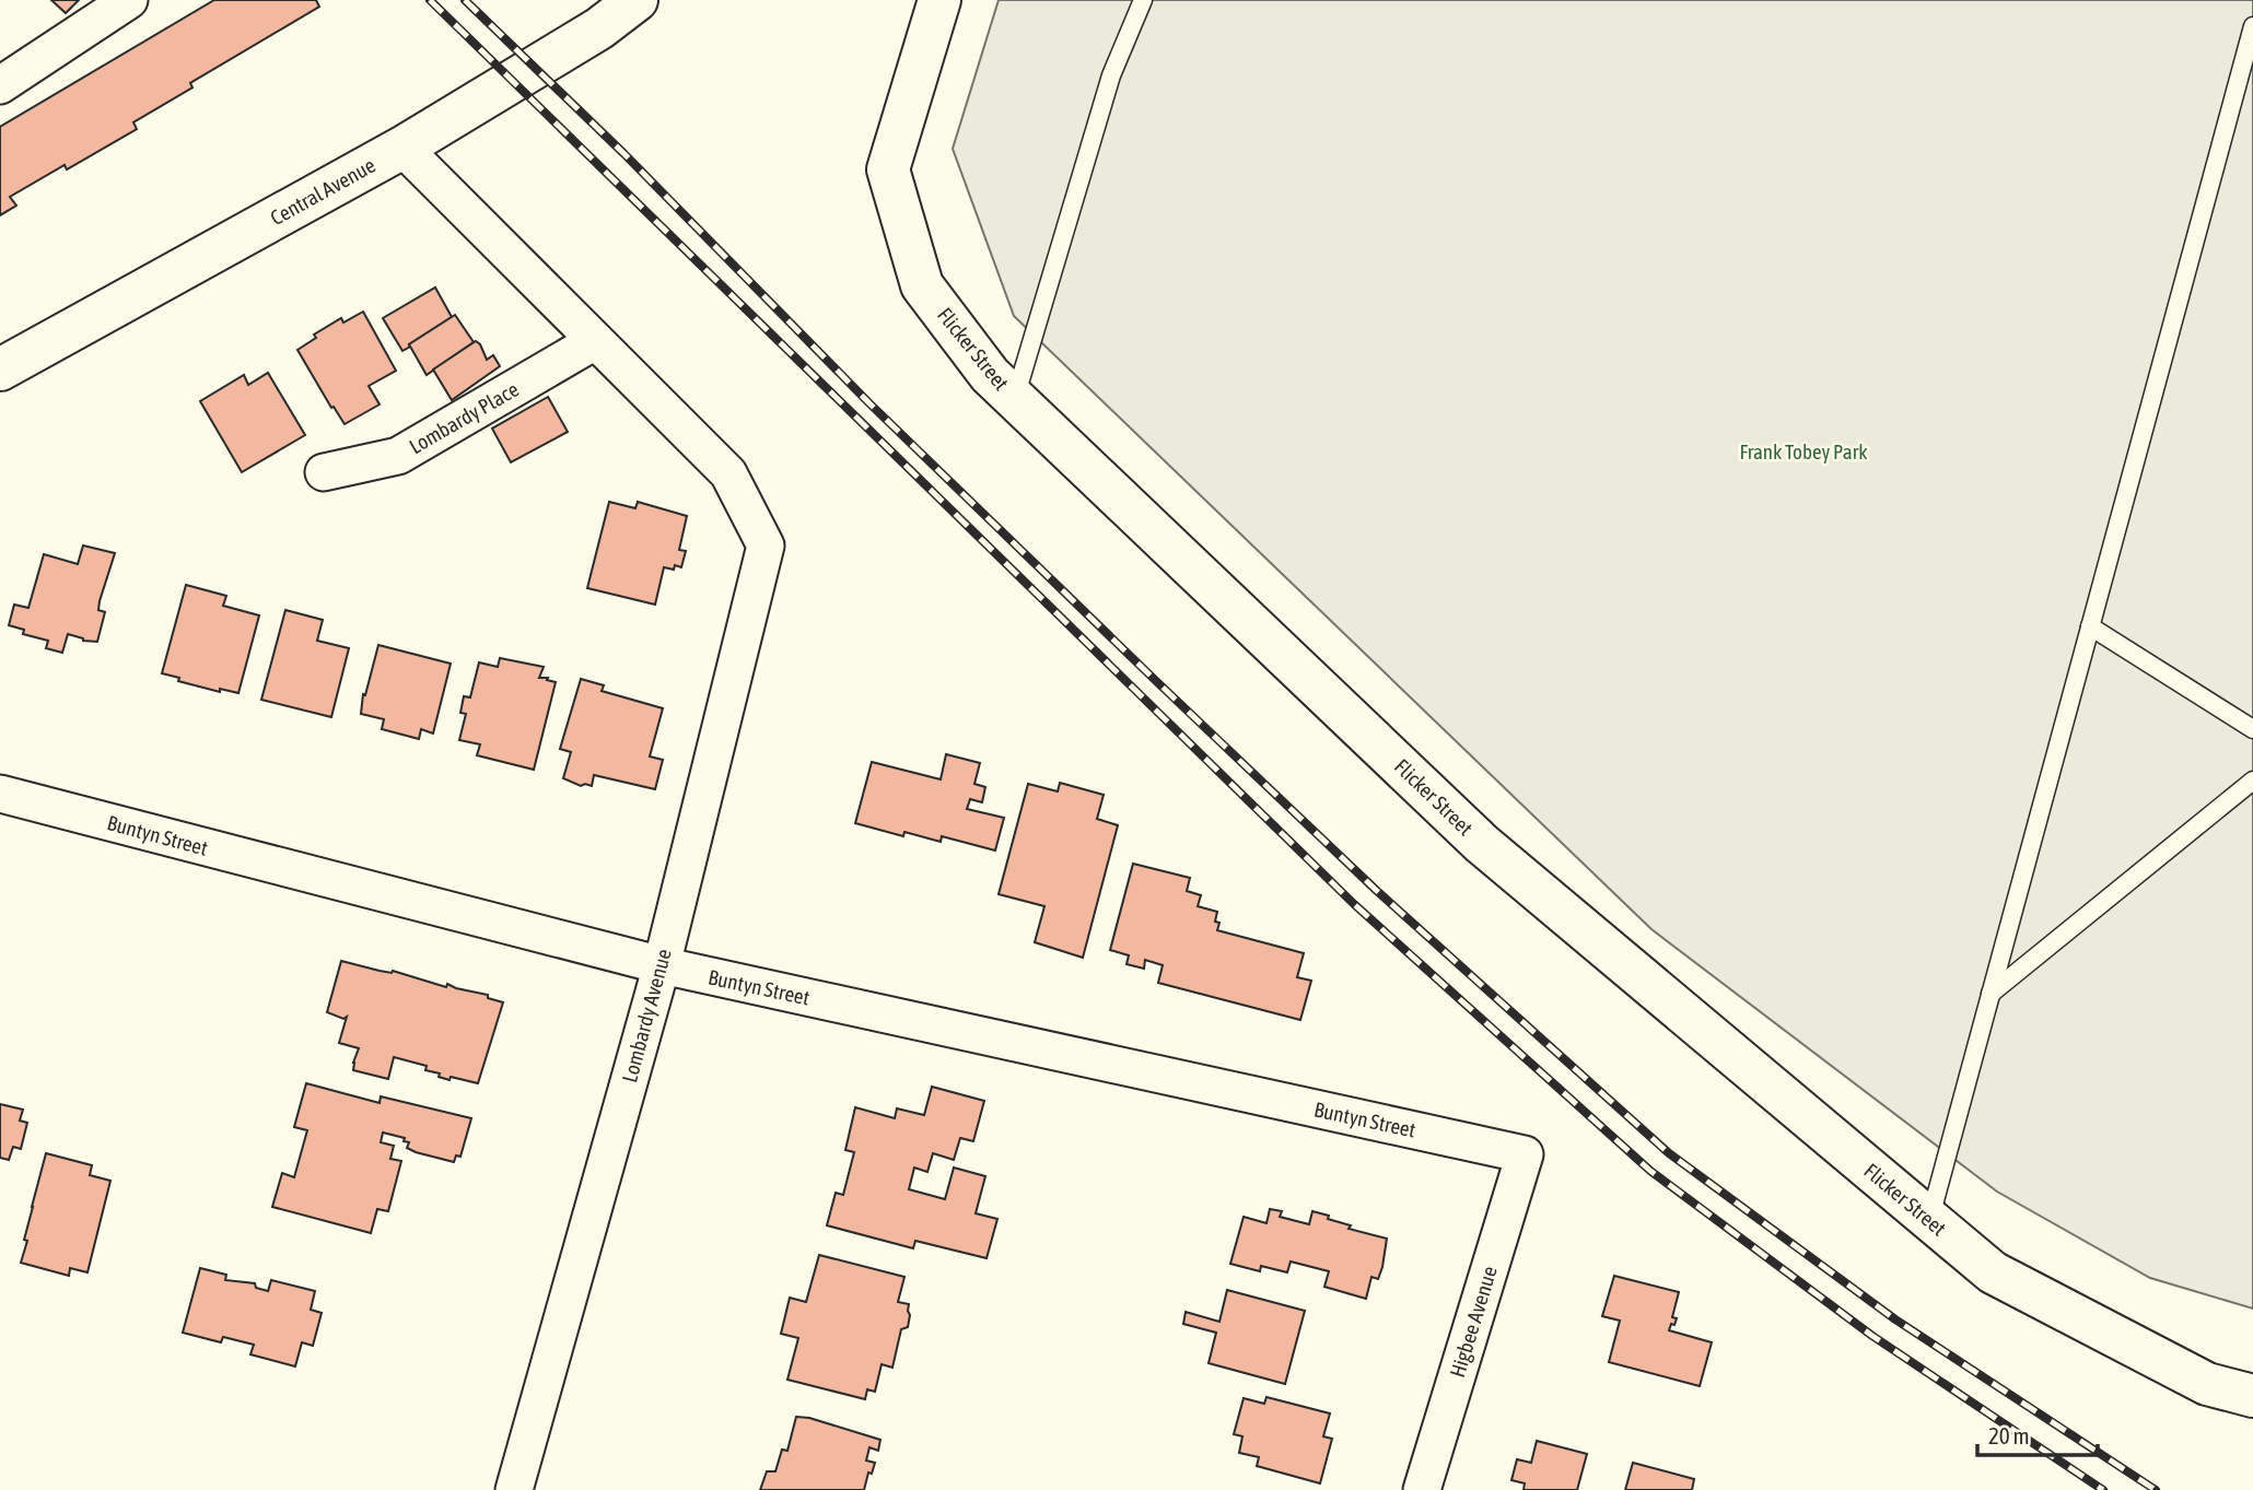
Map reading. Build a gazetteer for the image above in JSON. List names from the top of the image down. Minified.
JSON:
{"streets":{"street":["Central Avenue","Flicker Street","Lombardy Place","Buntyn Street","Lombardy Avenue","Higbee Avenue"]},"crossings":[["Lombardy Place","Lombardy Avenue"],["Buntyn Street","Lombardy Avenue"],["Buntyn Street","Higbee Avenue"]],"parks":["Frank Tobey Park"],"scale_bar":"20 m"}
